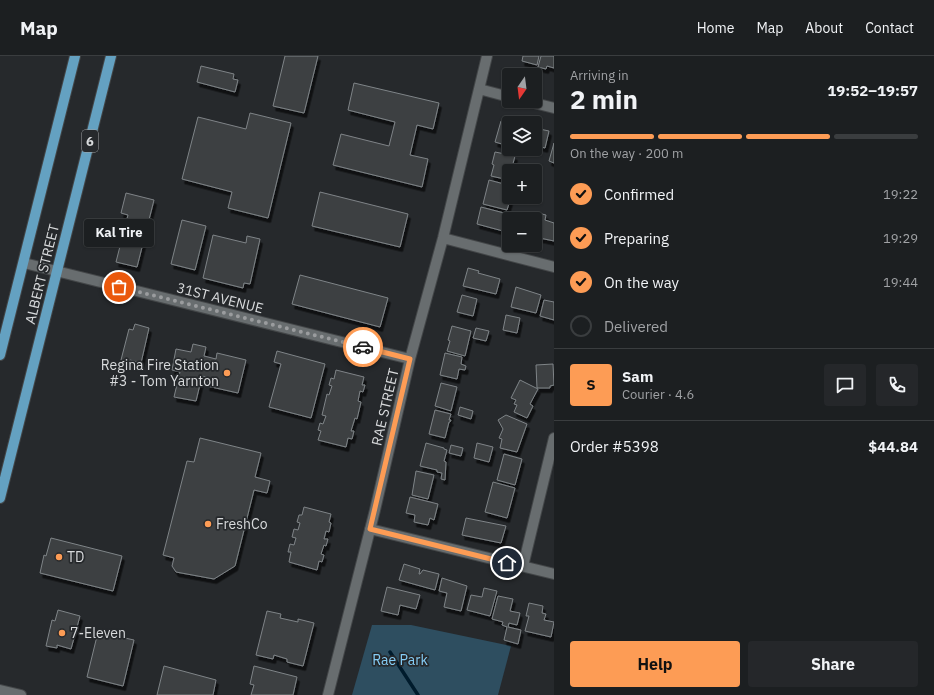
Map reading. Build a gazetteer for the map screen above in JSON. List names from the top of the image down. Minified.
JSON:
{"streets":{"main road":["6","ALBERT STREET"],"street":["31ST AVENUE","RAE STREET"]},"crossings":[["ALBERT STREET","31ST AVENUE"],["31ST AVENUE","RAE STREET"]],"parks":["Rae Park"],"places":["Kal Tire","Regina Fire Station #3 - Tom Yarnton","FreshCo","TD","7-Eleven"],"north":"bottom","page":{"header":"Map","nav":["Home","Map","About","Contact"],"heading":["2 min","Arriving in","19:52–19:57"],"panel":["Sam","Courier · 4.6","Order #5398","$44.84"],"map_buttons":["+","−"],"bar":"On the way · 200 m","list":[["Confirmed","19:22"],["Preparing","19:29"],["On the way","19:44"],"Delivered"],"bubble":"Kal Tire","round":"S","buttons":["Help","Share"]}}
